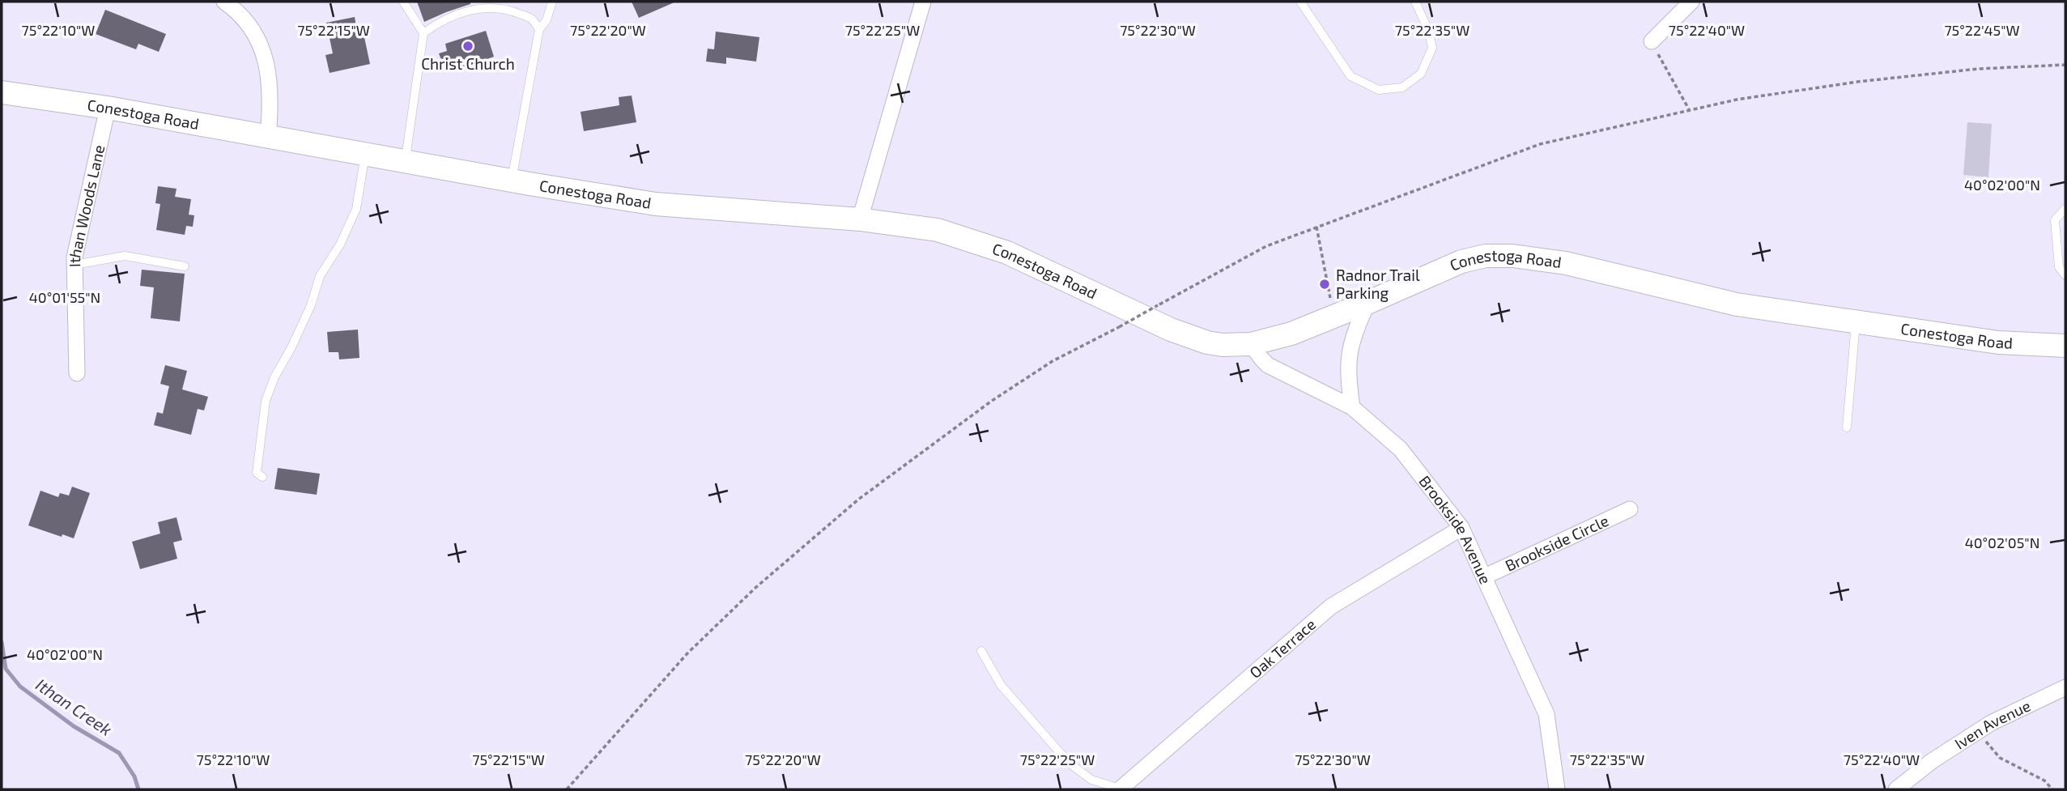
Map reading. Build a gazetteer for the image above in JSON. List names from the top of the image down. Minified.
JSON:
{"streets":{"main road":["Conestoga Road"],"street":["Ithan Woods Lane","Brookside Avenue","Brookside Circle","Oak Terrace","Iven Avenue"]},"crossings":[["Conestoga Road","Ithan Woods Lane"],["Conestoga Road","Brookside Avenue"],["Brookside Avenue","Brookside Circle"],["Brookside Avenue","Oak Terrace"]],"water":["Ithan Creek"],"places":["Christ Church","Radnor Trail Parking"],"coordinates":["75°22'10\"W","75°22'15\"W","75°22'20\"W","75°22'25\"W","75°22'30\"W","75°22'35\"W","75°22'40\"W","75°22'45\"W","40°02'00\"N","40°01'55\"N","40°02'05\"N"]}
